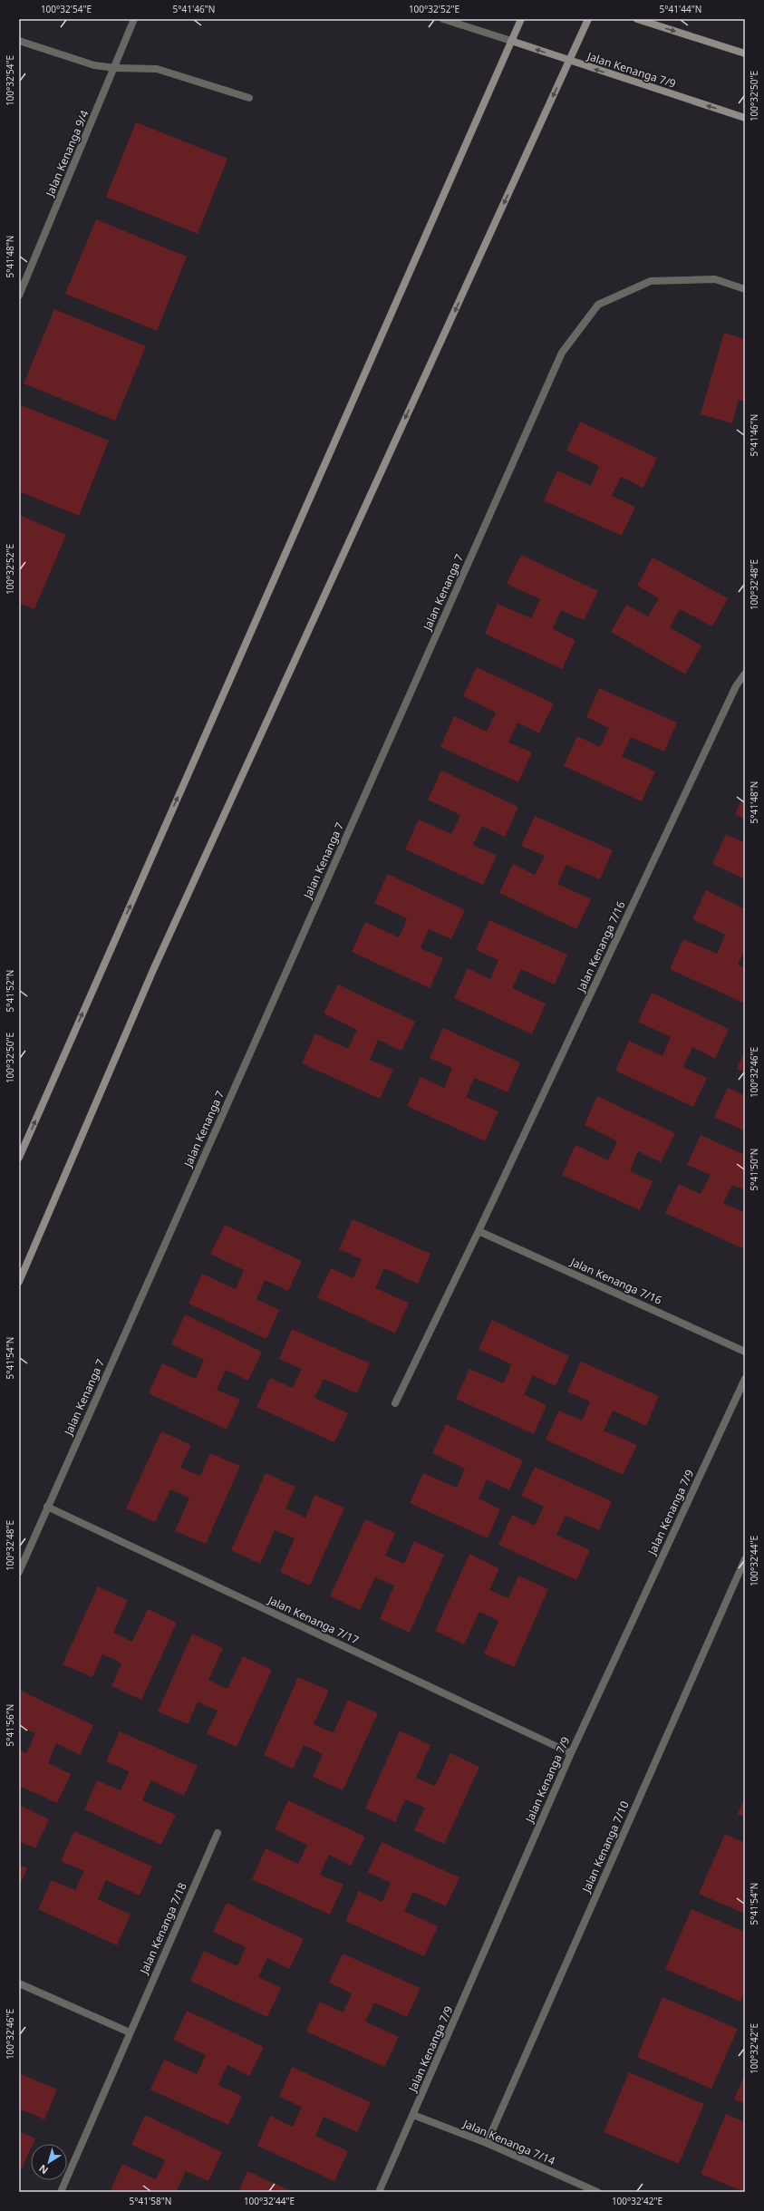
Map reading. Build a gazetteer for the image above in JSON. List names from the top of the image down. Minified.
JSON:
{"streets":{"street":["Jalan Kenanga 7/9","Jalan Kenanga 9/4","Jalan Kenanga 7","Jalan Kenanga 7/16","Jalan Kenanga 7/17","Jalan Kenanga 7/10","Jalan Kenanga 7/18","Jalan Kenanga 7/14"]},"crossings":[["Jalan Kenanga 7/9","Jalan Kenanga 7/17"],["Jalan Kenanga 7/9","Jalan Kenanga 7/14"],["Jalan Kenanga 7","Jalan Kenanga 7/17"],["Jalan Kenanga 7/10","Jalan Kenanga 7/14"]],"north":"bottom left","coordinates":["100°32'54\"E","5°41'46\"N","100°32'52\"E","5°41'44\"N","100°32'50\"E","5°41'48\"N","100°32'48\"E","5°41'52\"N","100°32'46\"E","5°41'50\"N","5°41'54\"N","100°32'44\"E","5°41'56\"N","100°32'42\"E","5°41'58\"N"]}
